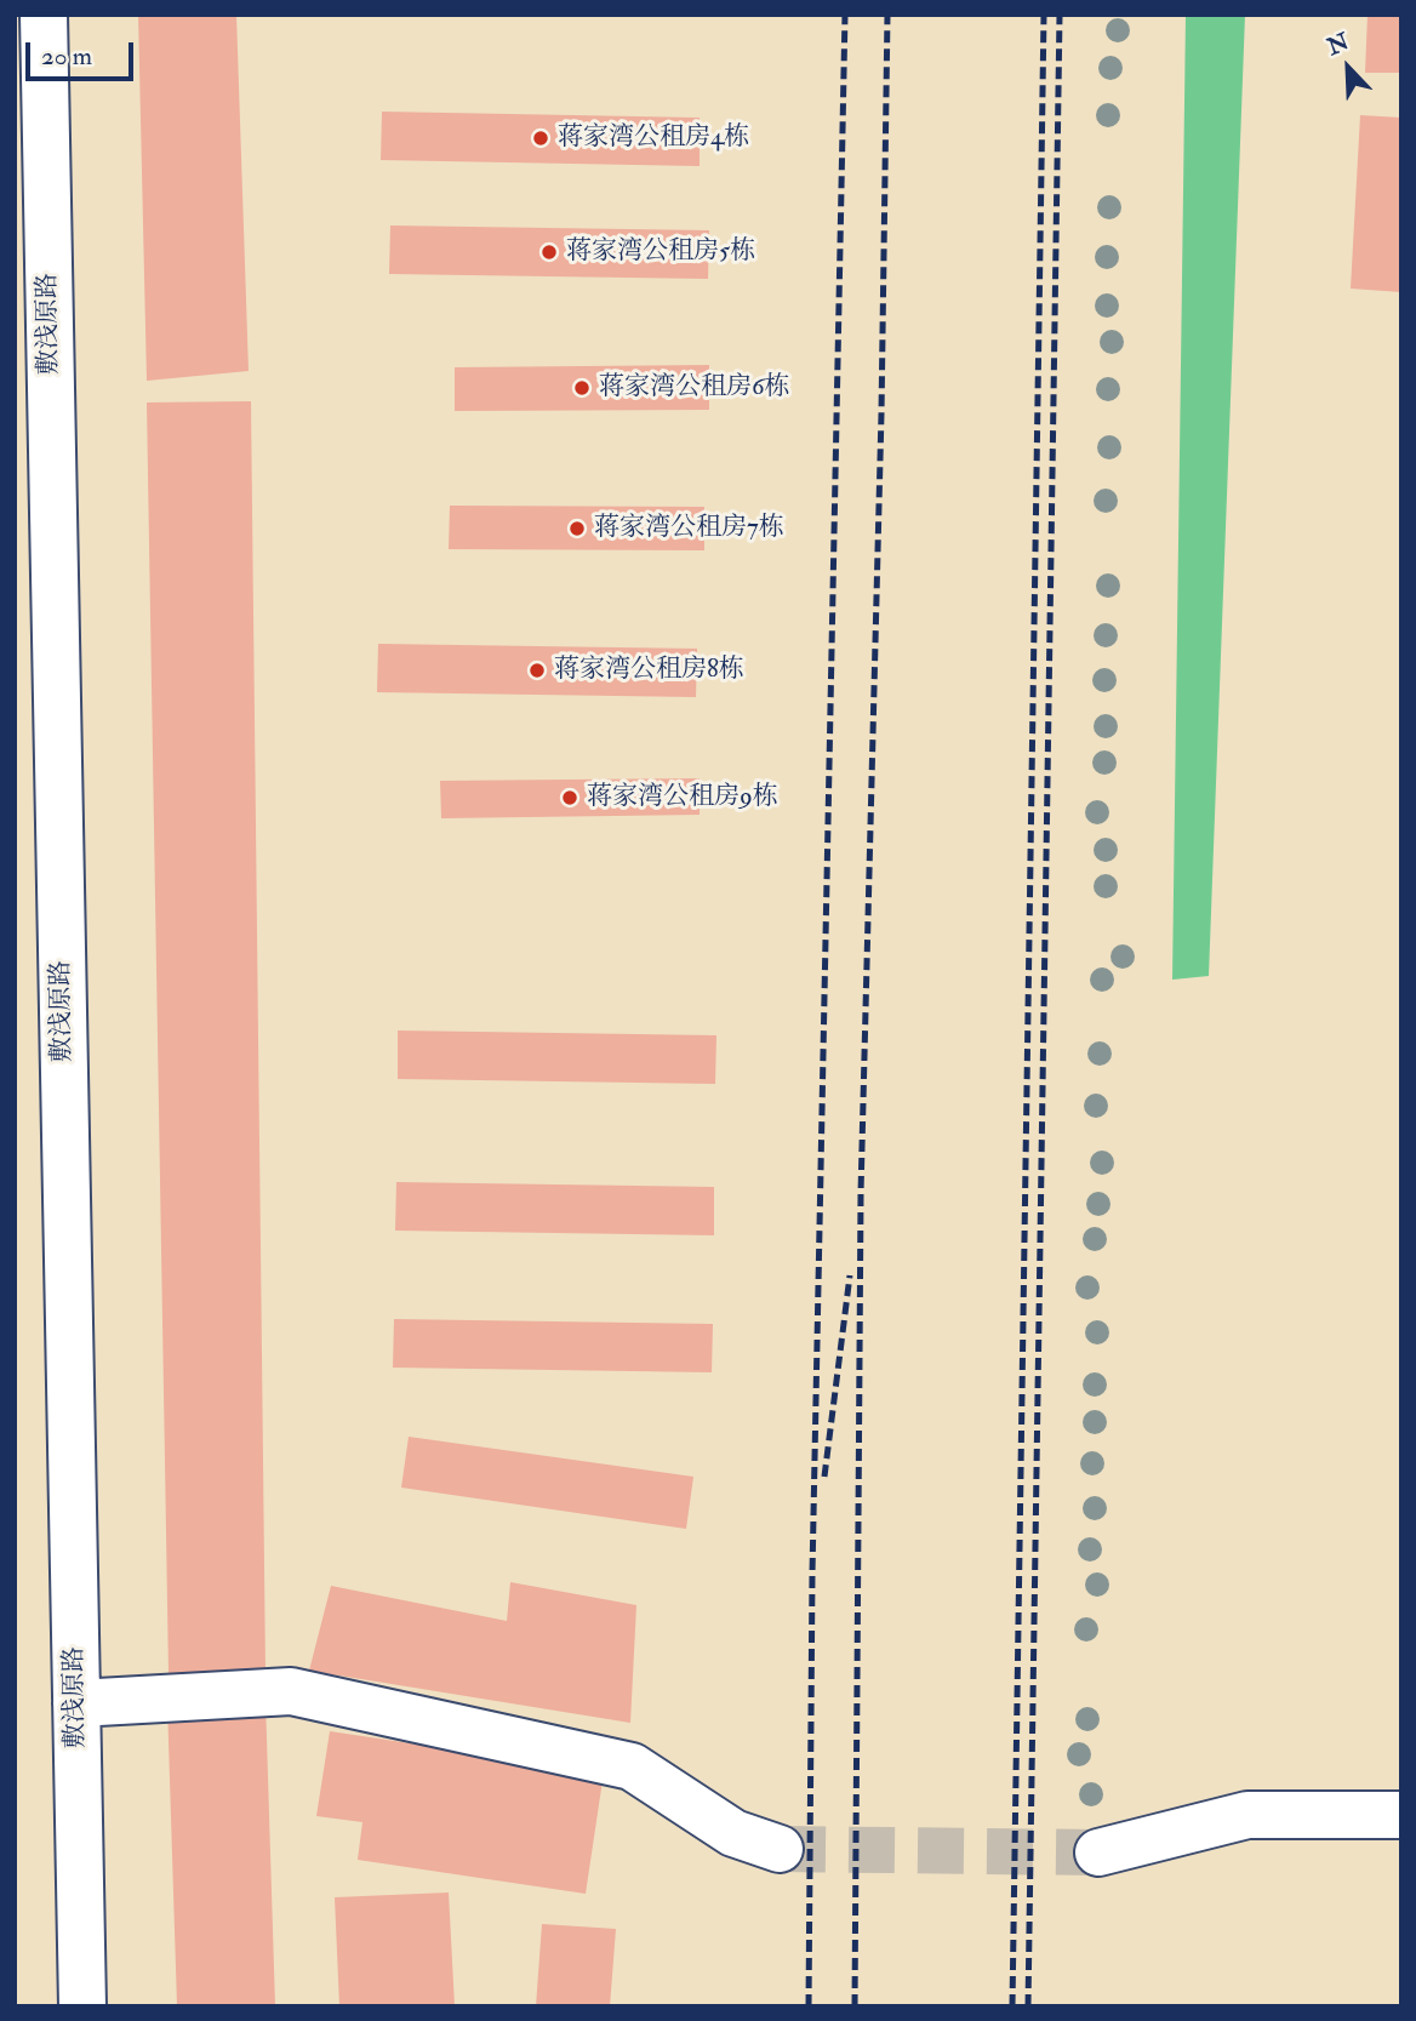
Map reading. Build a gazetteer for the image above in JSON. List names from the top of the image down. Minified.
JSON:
{"streets":{"street":["敷浅原路"]},"places":["蒋家湾公租房4栋","蒋家湾公租房5栋","蒋家湾公租房6栋","蒋家湾公租房7栋","蒋家湾公租房8栋","蒋家湾公租房9栋"],"scale_bar":"20 m","north":"top left"}
